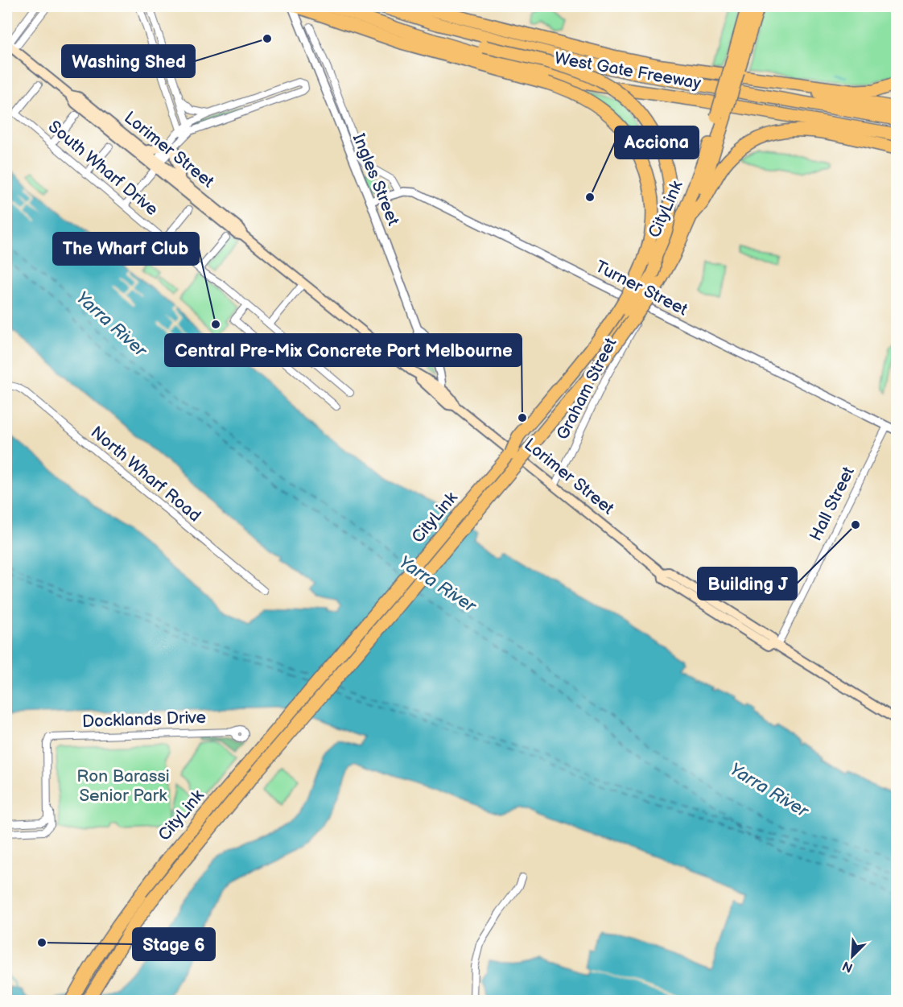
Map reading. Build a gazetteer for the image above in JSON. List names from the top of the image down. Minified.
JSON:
{"streets":{"highway":["West Gate Freeway","CityLink"],"main road":["Lorimer Street"],"street":["South Wharf Drive","Ingles Street","Turner Street","Graham Street","North Wharf Road","Hall Street","Docklands Drive"]},"crossings":[["Lorimer Street","Ingles Street"],["Lorimer Street","Graham Street"],["Lorimer Street","Hall Street"],["Ingles Street","Turner Street"],["Turner Street","Graham Street"],["Turner Street","Hall Street"]],"water":["Yarra River"],"parks":["Ron Barassi Senior Park"],"places":["Washing Shed","Acciona","The Wharf Club","Central Pre-Mix Concrete Port Melbourne","Building J","Stage 6"],"north":"bottom left"}
